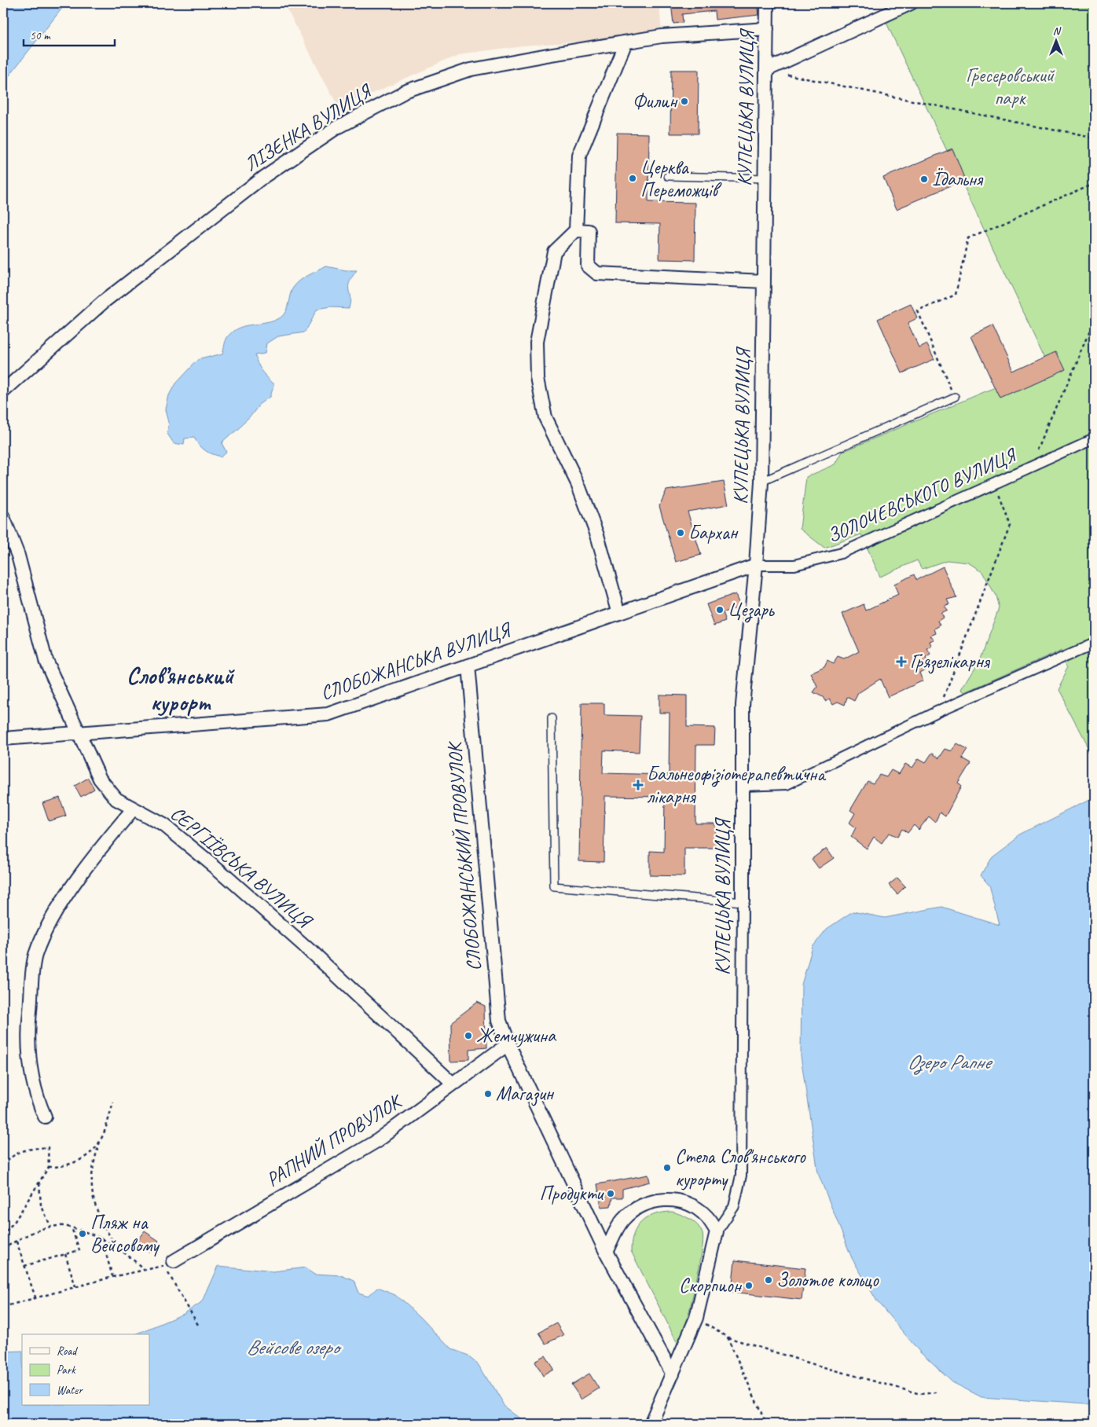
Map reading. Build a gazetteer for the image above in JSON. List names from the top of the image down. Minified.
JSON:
{"streets":{"street":["КУПЕЦЬКА ВУЛИЦЯ","ЛІЗЕНКА ВУЛИЦЯ","ЗОЛОЧЕВСЬКОГО ВУЛИЦЯ","СЛОБОЖАНСЬКА ВУЛИЦЯ","СЛОБОЖАНСЬКИЙ ПРОВУЛОК","СЕРГІЇВСЬКА ВУЛИЦЯ","РАПНИЙ ПРОВУЛОК"]},"crossings":[["КУПЕЦЬКА ВУЛИЦЯ","ЛІЗЕНКА ВУЛИЦЯ"],["КУПЕЦЬКА ВУЛИЦЯ","ЗОЛОЧЕВСЬКОГО ВУЛИЦЯ"],["КУПЕЦЬКА ВУЛИЦЯ","СЛОБОЖАНСЬКА ВУЛИЦЯ"],["ЗОЛОЧЕВСЬКОГО ВУЛИЦЯ","СЛОБОЖАНСЬКА ВУЛИЦЯ"],["СЛОБОЖАНСЬКА ВУЛИЦЯ","СЛОБОЖАНСЬКИЙ ПРОВУЛОК"],["СЛОБОЖАНСЬКА ВУЛИЦЯ","СЕРГІЇВСЬКА ВУЛИЦЯ"],["СЛОБОЖАНСЬКИЙ ПРОВУЛОК","РАПНИЙ ПРОВУЛОК"],["СЕРГІЇВСЬКА ВУЛИЦЯ","РАПНИЙ ПРОВУЛОК"]],"districts":["Слов’янський курорт"],"water":["Озеро Рапне","Вейсове озеро"],"parks":["Гресеровський парк"],"places":{"other":["Филин","Церква Переможців","Їдальня","Бархан","Цезарь","Жемчужина","Магазин","Стела Слов'янського курорту","Продукти","Пляж на Вейсовому","Золотое кольцо","Скорпион"],"health":["Грязелікарня","Бальнеофізіотерапевтична лікарня"]},"legend":["Road","Park","Water"],"scale_bar":"50 m","north":"top"}
